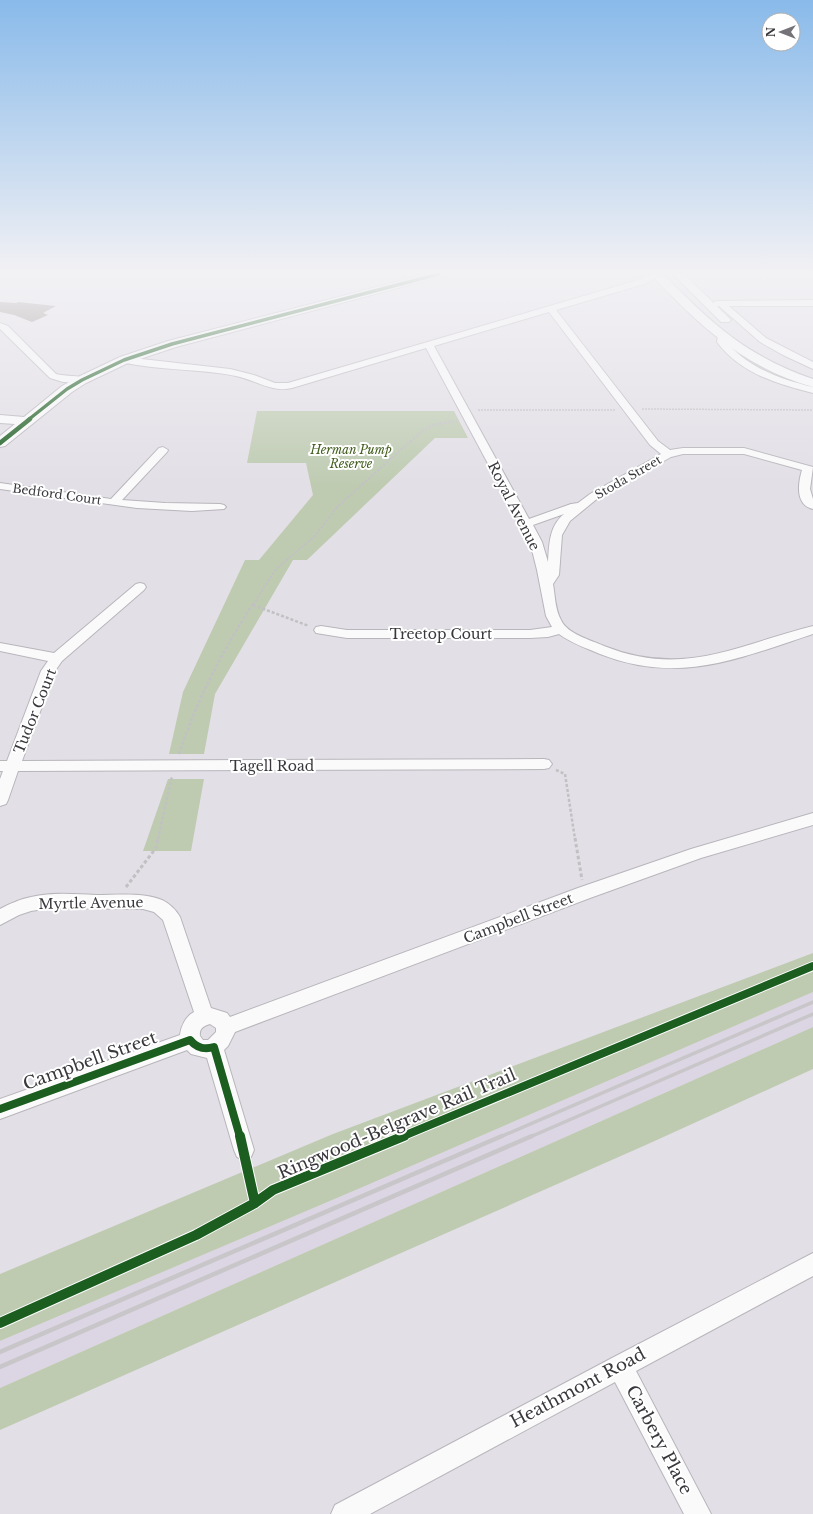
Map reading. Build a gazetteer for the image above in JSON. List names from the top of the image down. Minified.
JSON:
{"streets":{"street":["Stoda Street","Bedford Court","Royal Avenue","Treetop Court","Tudor Court","Tagell Road","Myrtle Avenue","Campbell Street","Heathmont Road","Carbery Place"],"cycle path":["Ringwood-Belgrave Rail Trail"]},"crossings":[["Stoda Street","Royal Avenue"],["Royal Avenue","Treetop Court"],["Tudor Court","Tagell Road"],["Myrtle Avenue","Campbell Street"],["Heathmont Road","Carbery Place"]],"parks":["Herman Pump Reserve"],"north":"left"}
